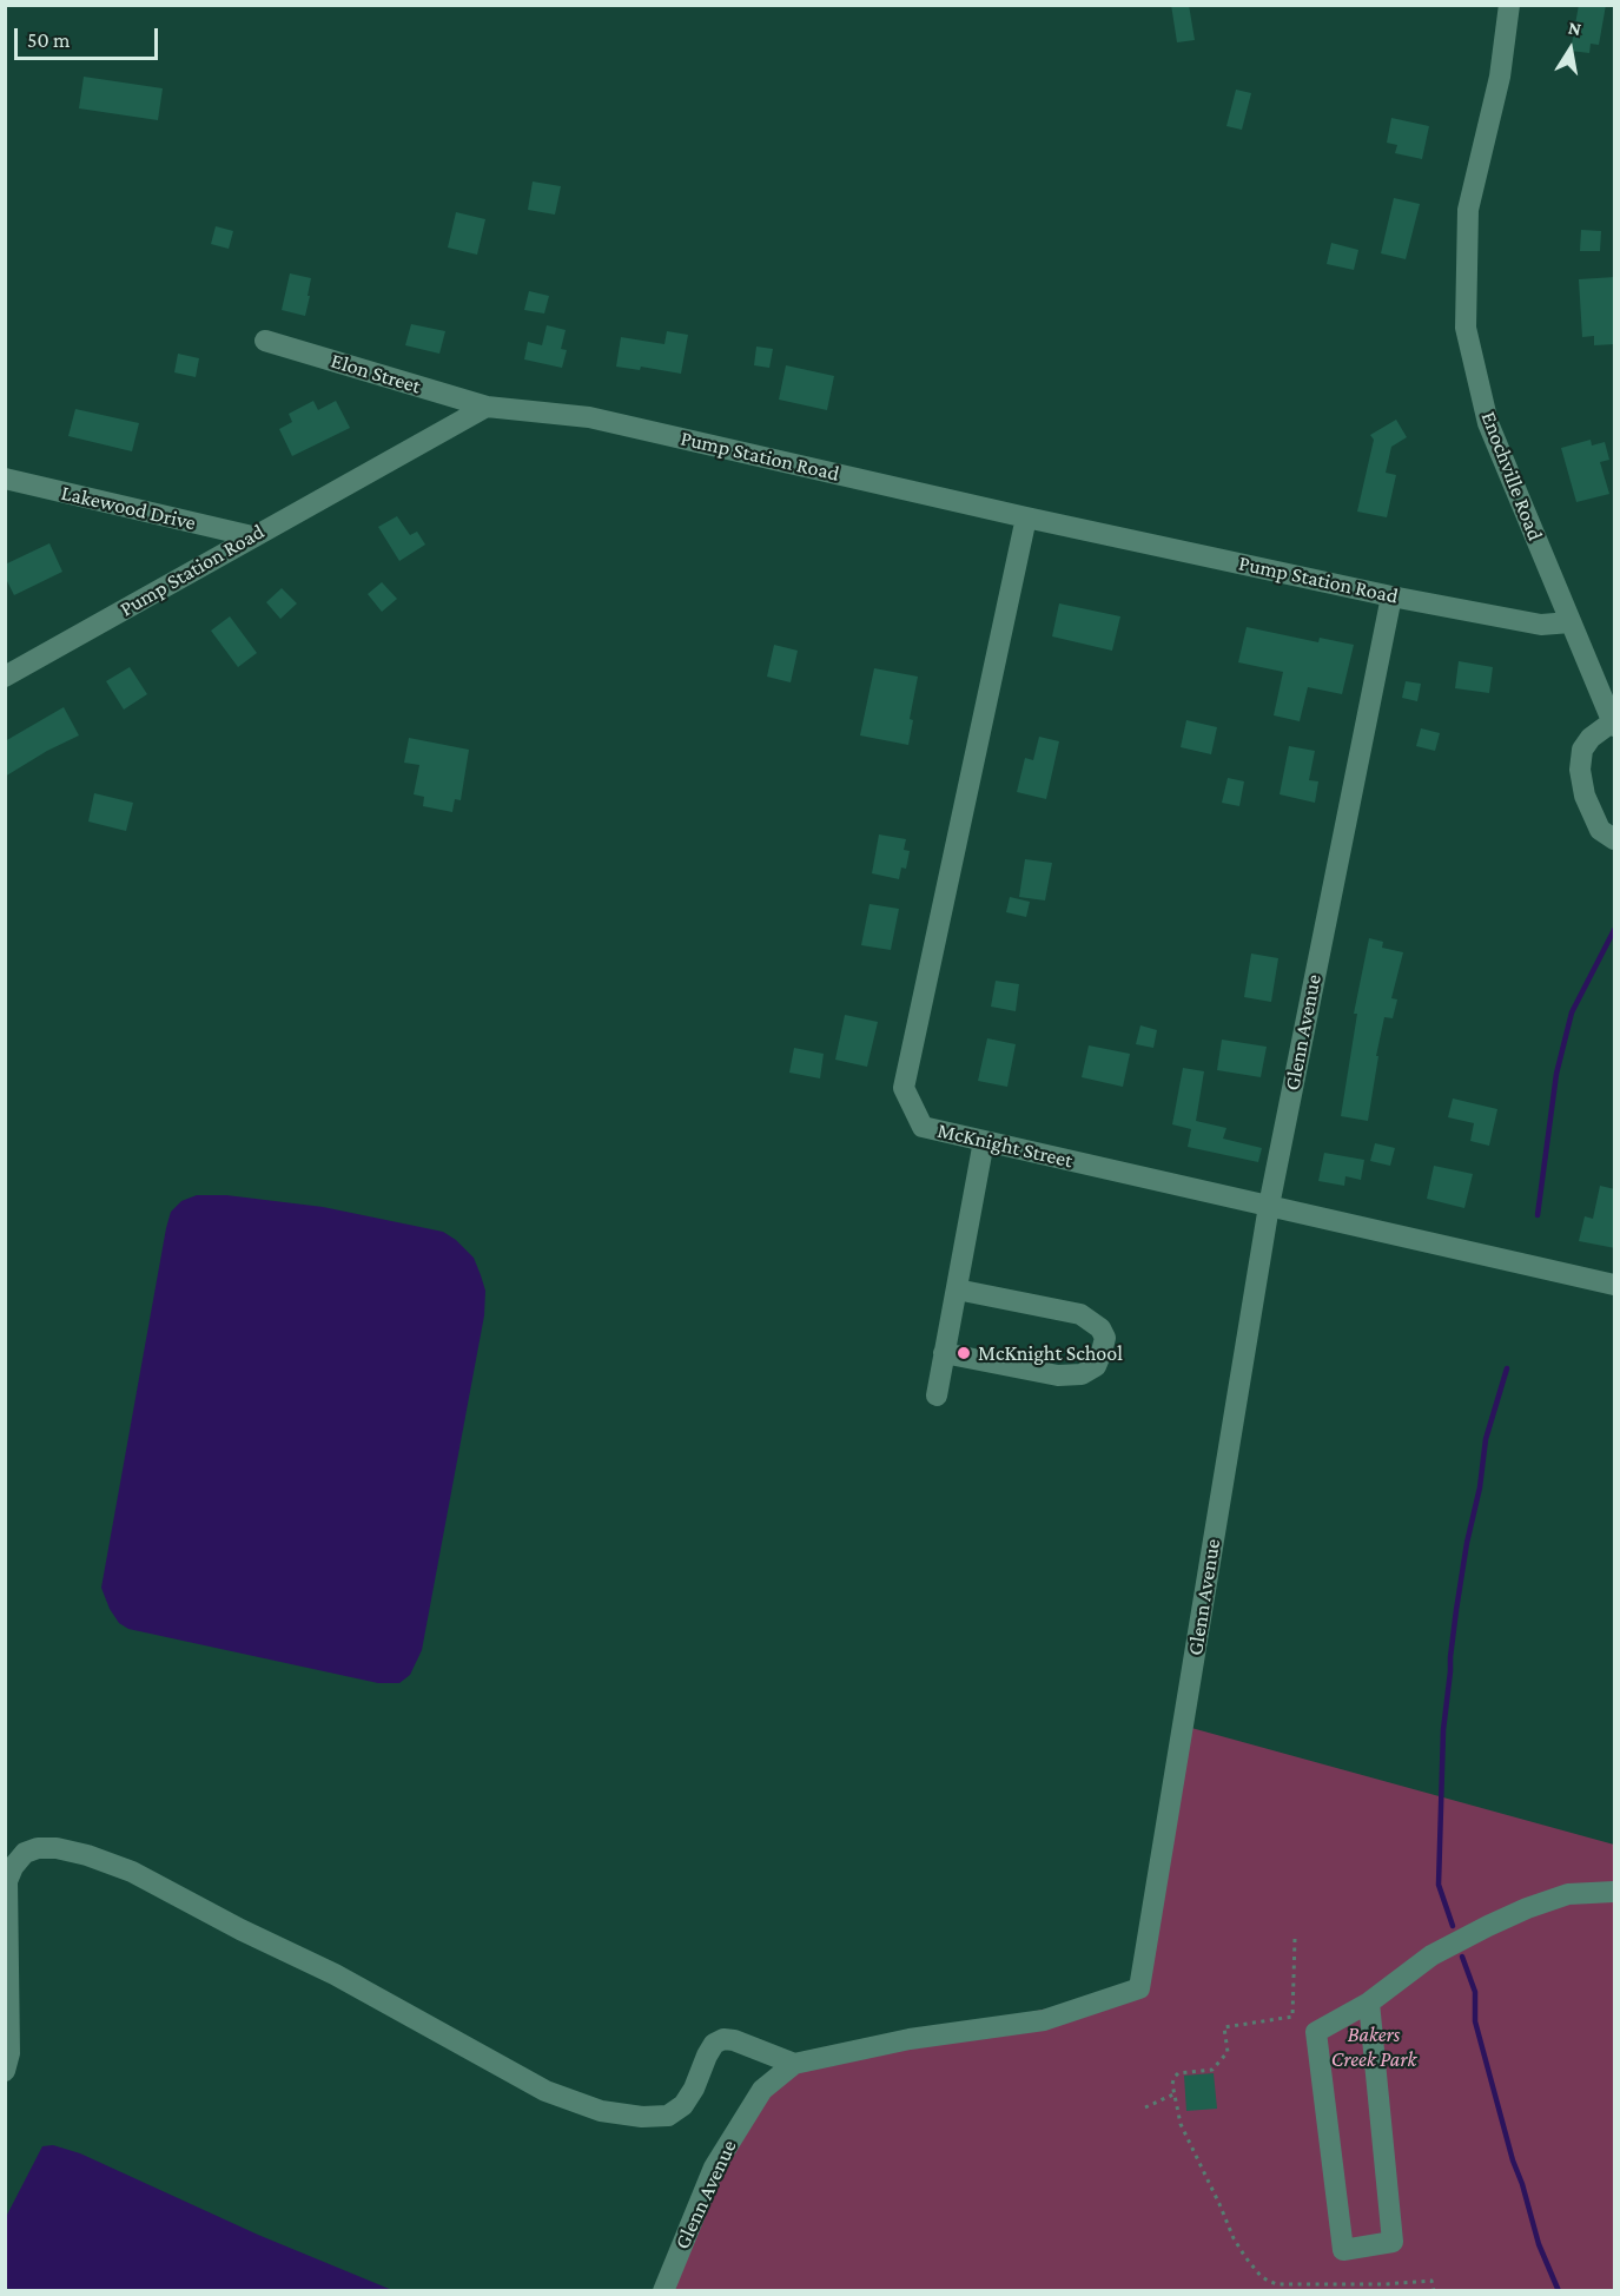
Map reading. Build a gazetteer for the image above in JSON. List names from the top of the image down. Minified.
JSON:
{"streets":{"street":["Elon Street","Pump Station Road","Enochville Road","Lakewood Drive","Glenn Avenue","McKnight Street"]},"crossings":[["Elon Street","Pump Station Road"],["Pump Station Road","Enochville Road"],["Pump Station Road","Lakewood Drive"],["Pump Station Road","Glenn Avenue"],["Pump Station Road","McKnight Street"],["Glenn Avenue","McKnight Street"]],"parks":["Bakers Creek Park"],"places":["McKnight School"],"scale_bar":"50 m","north":"top"}
